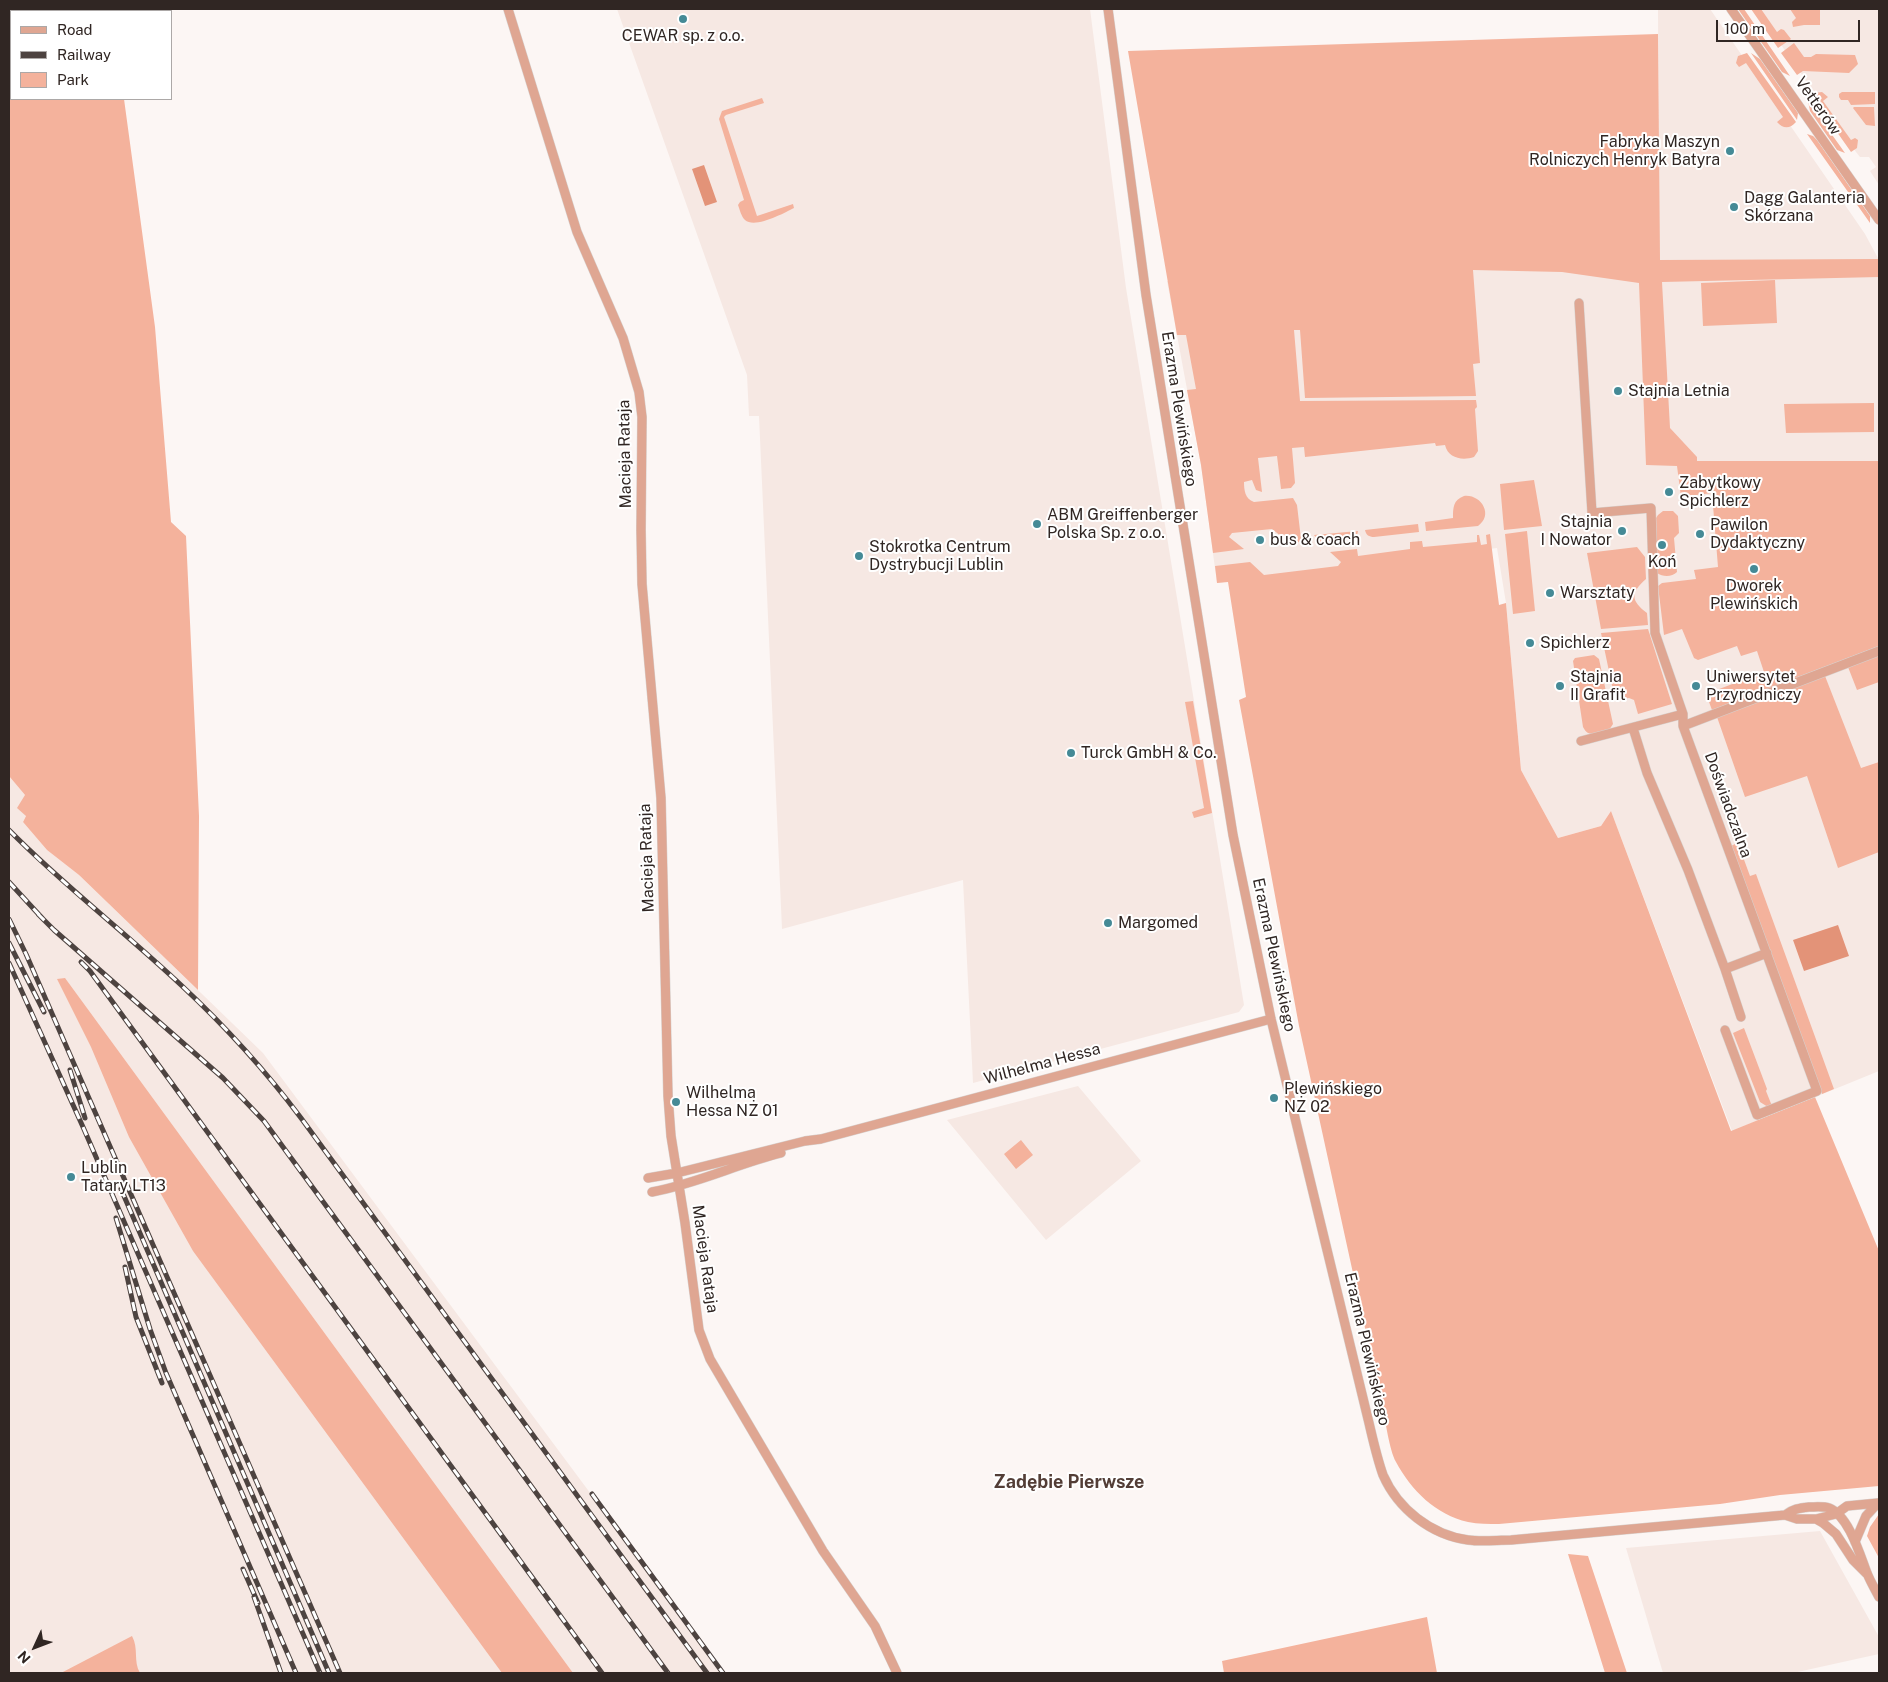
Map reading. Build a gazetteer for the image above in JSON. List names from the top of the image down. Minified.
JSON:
{"streets":{"street":["Vetterów","Erazma Plewińskiego","Macieja Rataja","Doświadczalna","Wilhelma Hessa"]},"crossings":[["Erazma Plewińskiego","Wilhelma Hessa"],["Macieja Rataja","Wilhelma Hessa"]],"districts":["Zadębie Pierwsze"],"places":["CEWAR sp. z o.o.","Fabryka Maszyn Rolniczych Henryk Batyra","Dagg Galanteria Skórzana","Stajnia Letnia","Zabytkowy Spichlerz","ABM Greiffenberger Polska Sp. z o.o.","Stajnia I Nowator","Pawilon Dydaktyczny","bus & coach","Koń","Stokrotka Centrum Dystrybucji Lublin","Dworek Plewińskich","Warsztaty","Spichlerz","Stajnia II Grafit","Uniwersytet Przyrodniczy","Turck GmbH & Co.","Margomed","Plewińskiego NŻ 02","Wilhelma Hessa NŻ 01","Lublin Tatary LT13"],"legend":["Road","Railway","Park"],"scale_bar":"100 m","north":"bottom left"}
